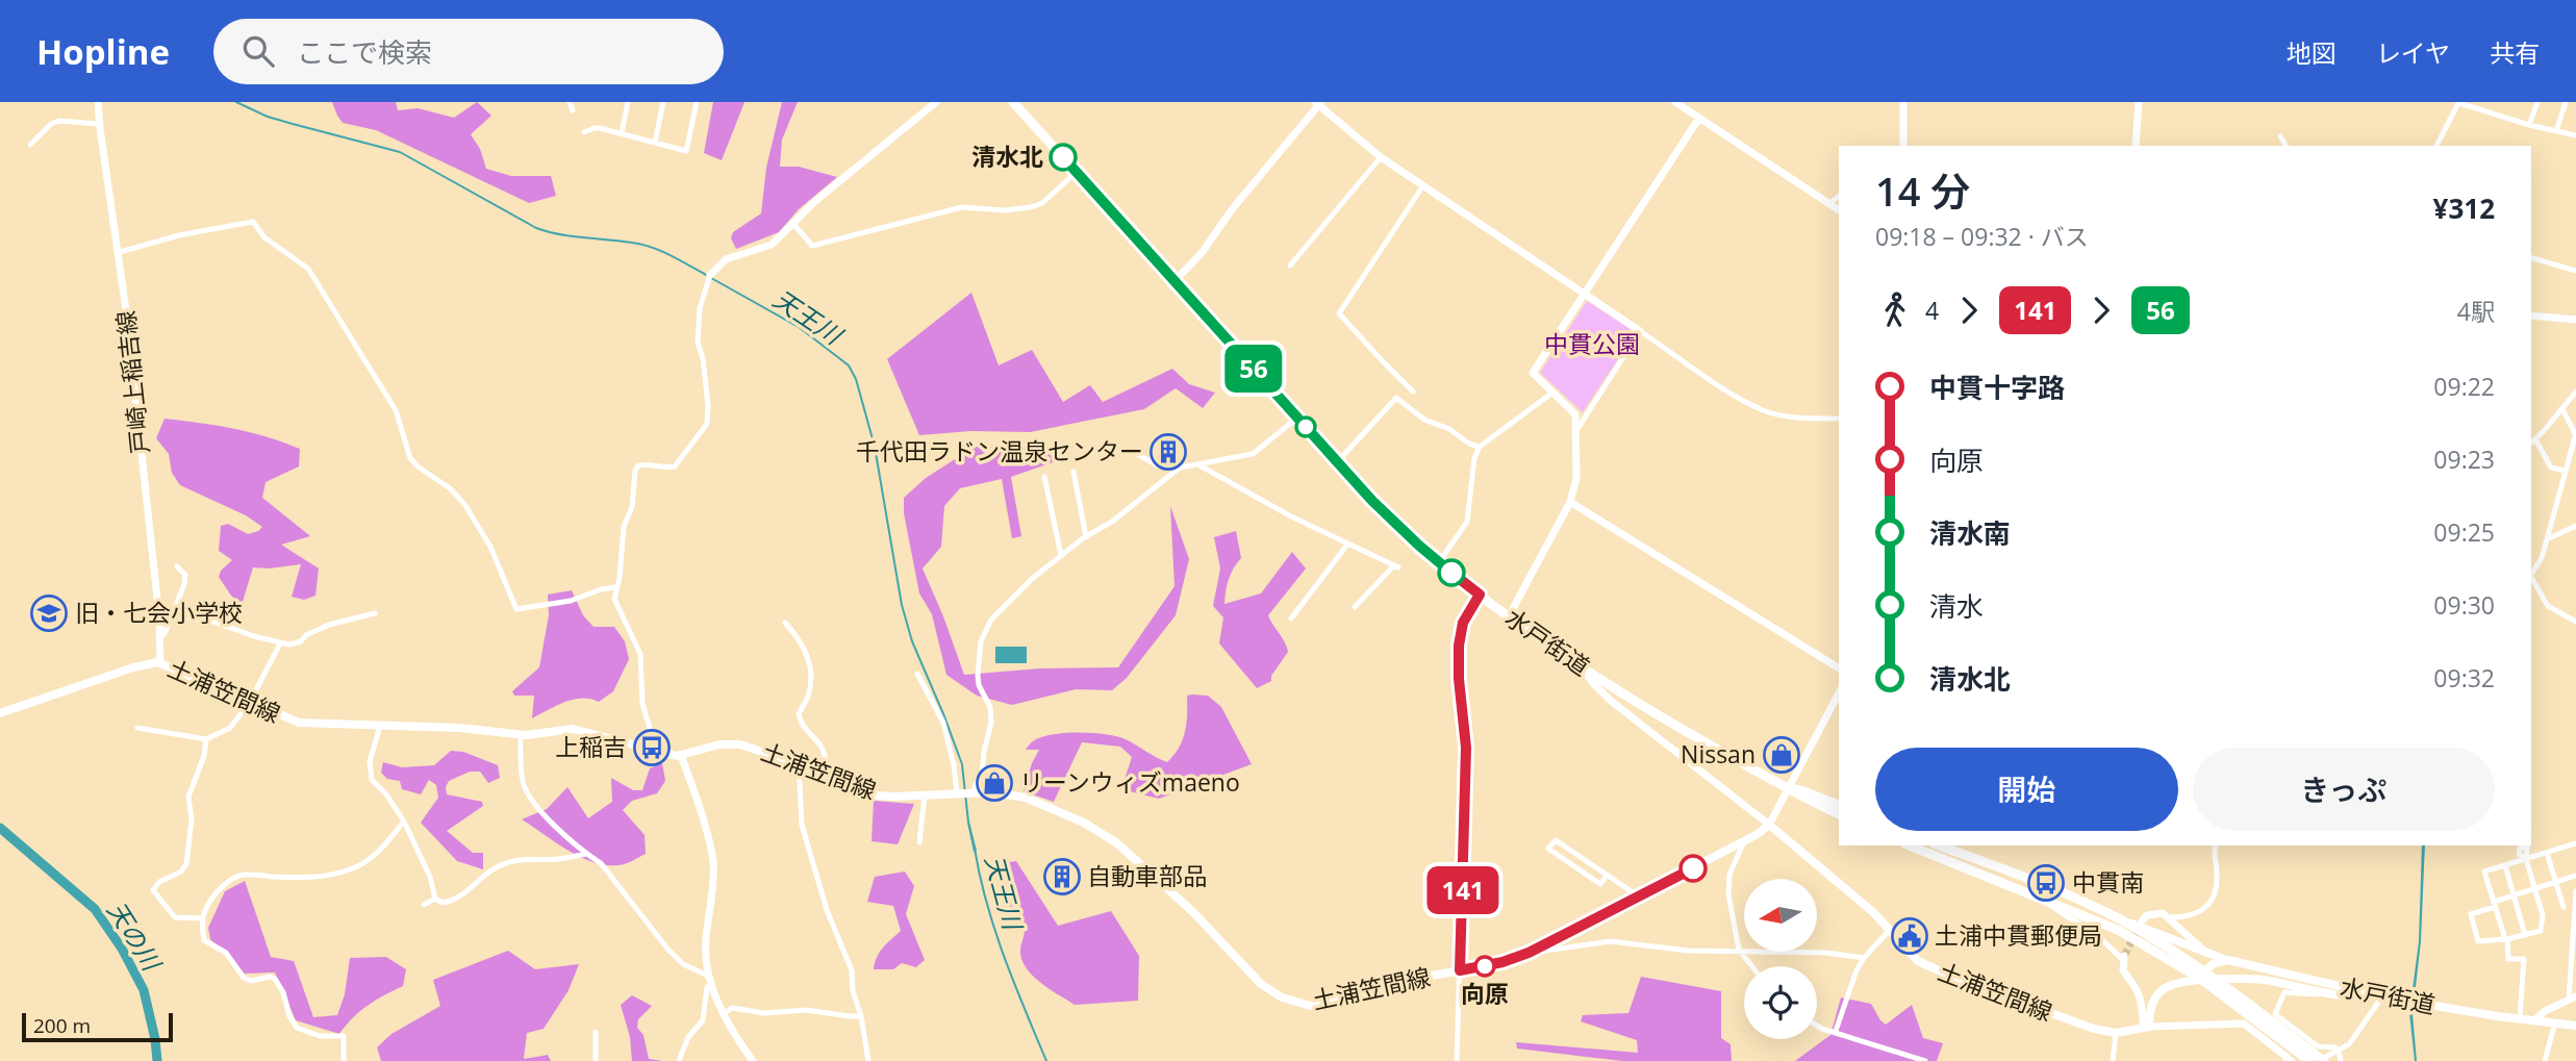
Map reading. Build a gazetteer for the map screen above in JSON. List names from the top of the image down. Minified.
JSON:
{"streets":{"highway":["水戸街道"],"main road":["土浦笠間線"],"street":["戸崎上稲吉線"]},"crossings":[["戸崎上稲吉線","土浦笠間線"]],"water":["天王川","天の川"],"parks":["中貫公園"],"places":{"other":["清水北","向原"],"building":["千代田ラドン温泉センター","自動車部品"],"school or university":["旧・七会小学校"],"bus stop":["上稲吉","中貫南"],"shop":["Nissan","リーンウィズmaeno"],"public building":["土浦中貫郵便局"]},"lines":["bus line 56","bus line 141"],"scale_bar":"200 m","north":"left","page":{"header":"Hopline","search":"ここで検索","nav":["地図","レイヤ","共有"],"on_map":["141","56"],"heading":["14 分","09:18 – 09:32 · バス","¥312"],"legs":["4","141","56","4駅"],"list":[{"name":"中貫十字路","value":"09:22"},{"name":"向原","value":"09:23"},{"name":"清水南","value":"09:25"},{"name":"清水","value":"09:30"},{"name":"清水北","value":"09:32"}],"buttons":["開始","きっぷ"],"scale":"200 m"}}
